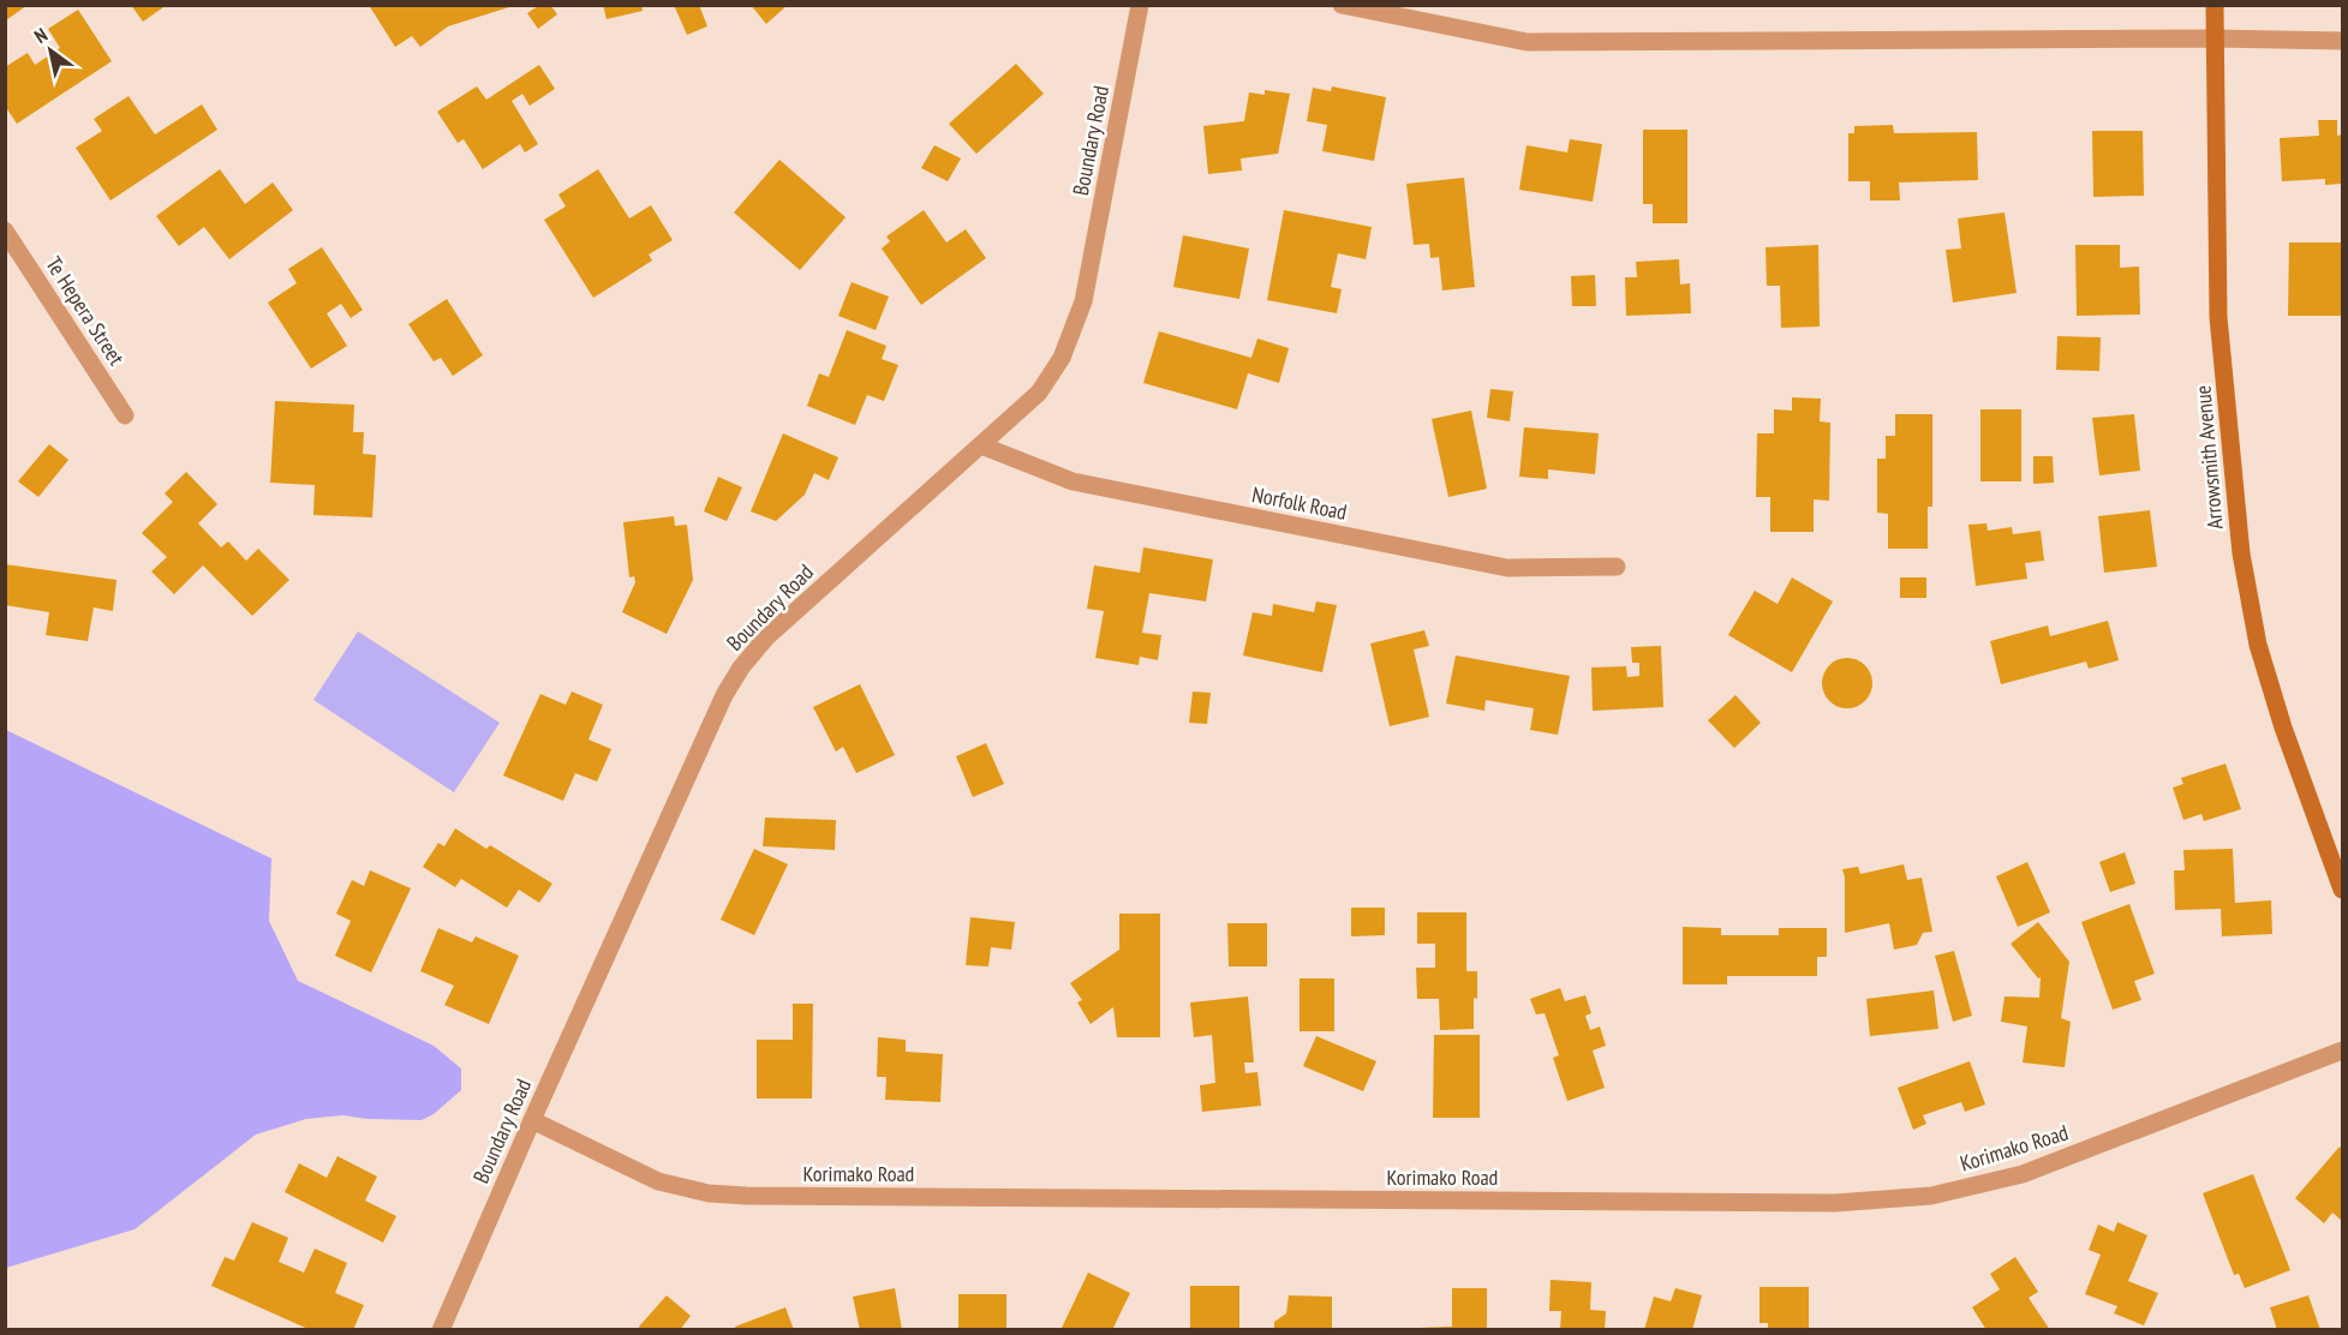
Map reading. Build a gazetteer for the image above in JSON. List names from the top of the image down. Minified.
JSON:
{"streets":{"street":["Boundary Road","Te Hepera Street","Arrowsmith Avenue","Norfolk Road","Korimako Road"]},"crossings":[["Boundary Road","Norfolk Road"],["Boundary Road","Korimako Road"]],"north":"top left"}
